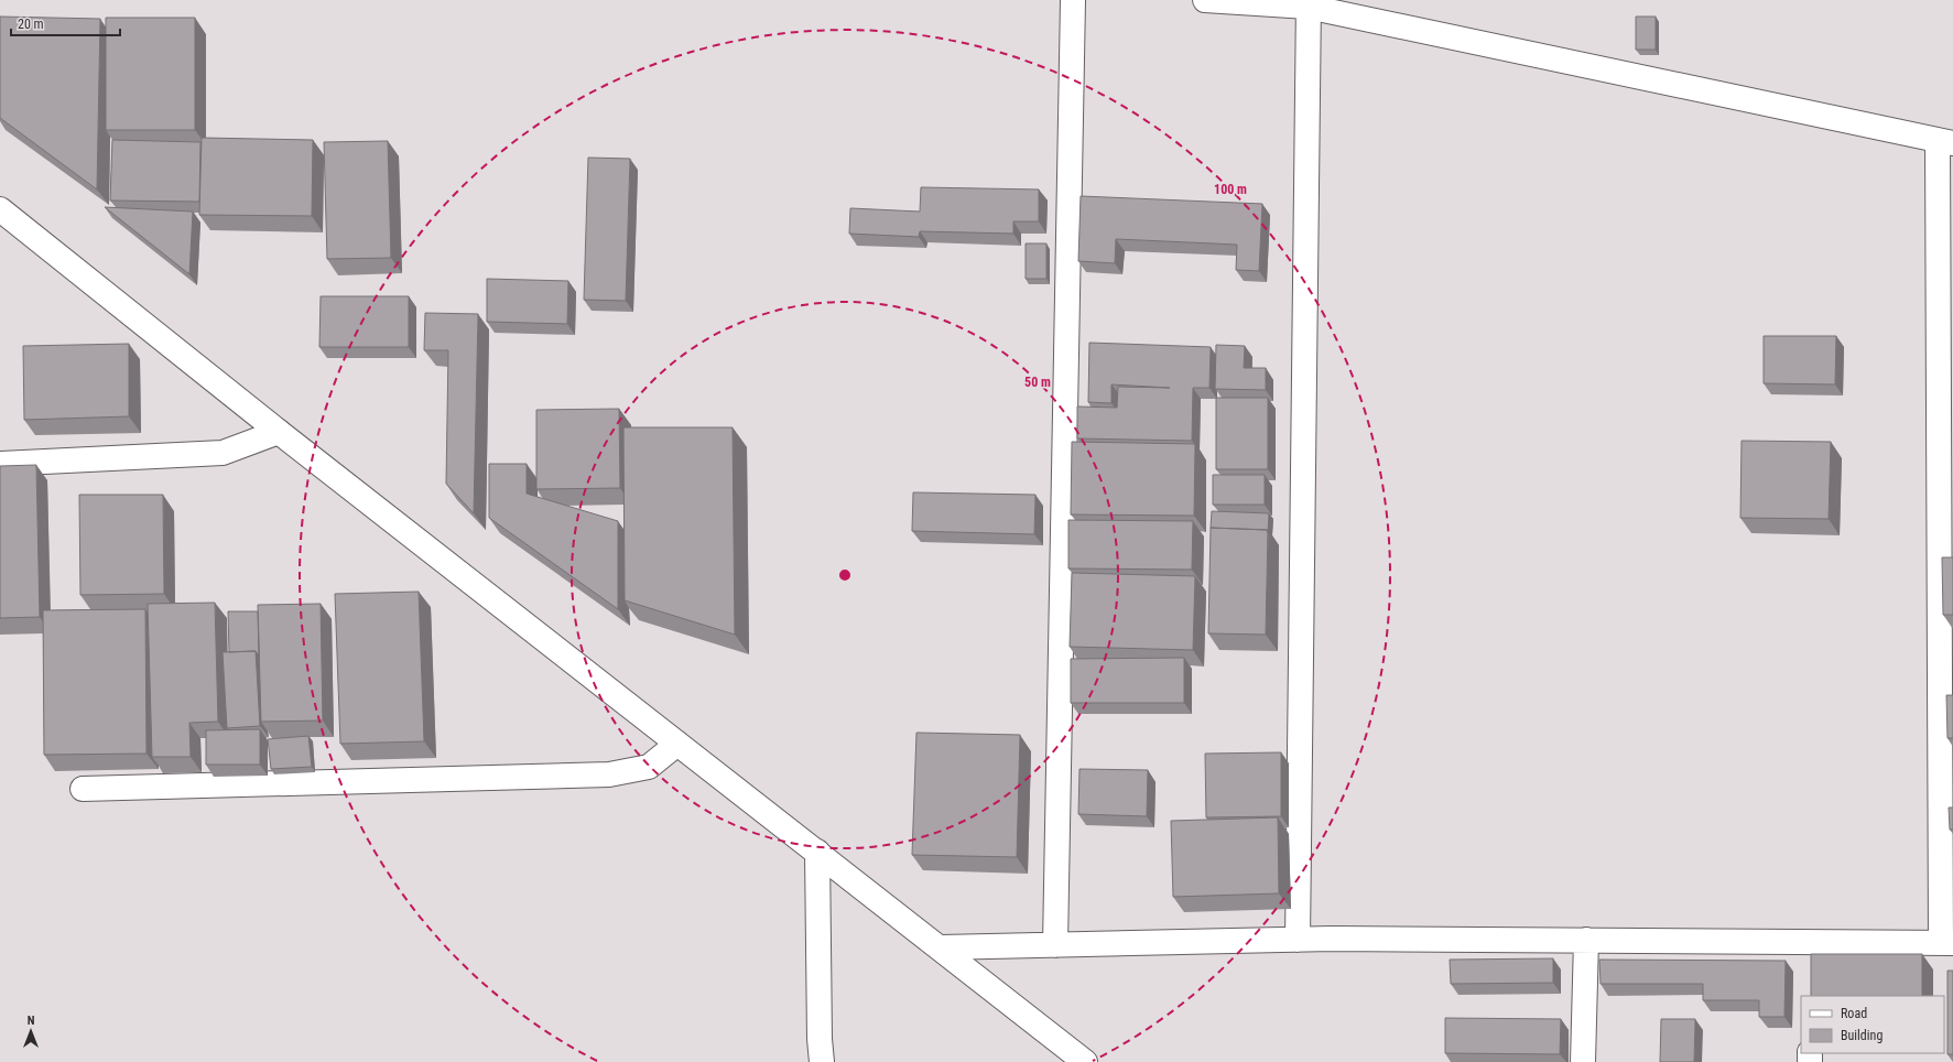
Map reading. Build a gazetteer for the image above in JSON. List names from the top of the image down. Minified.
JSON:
{"legend":["Road","Building"],"scale_bar":"20 m","north":"top","rings":["100 m","50 m"]}
